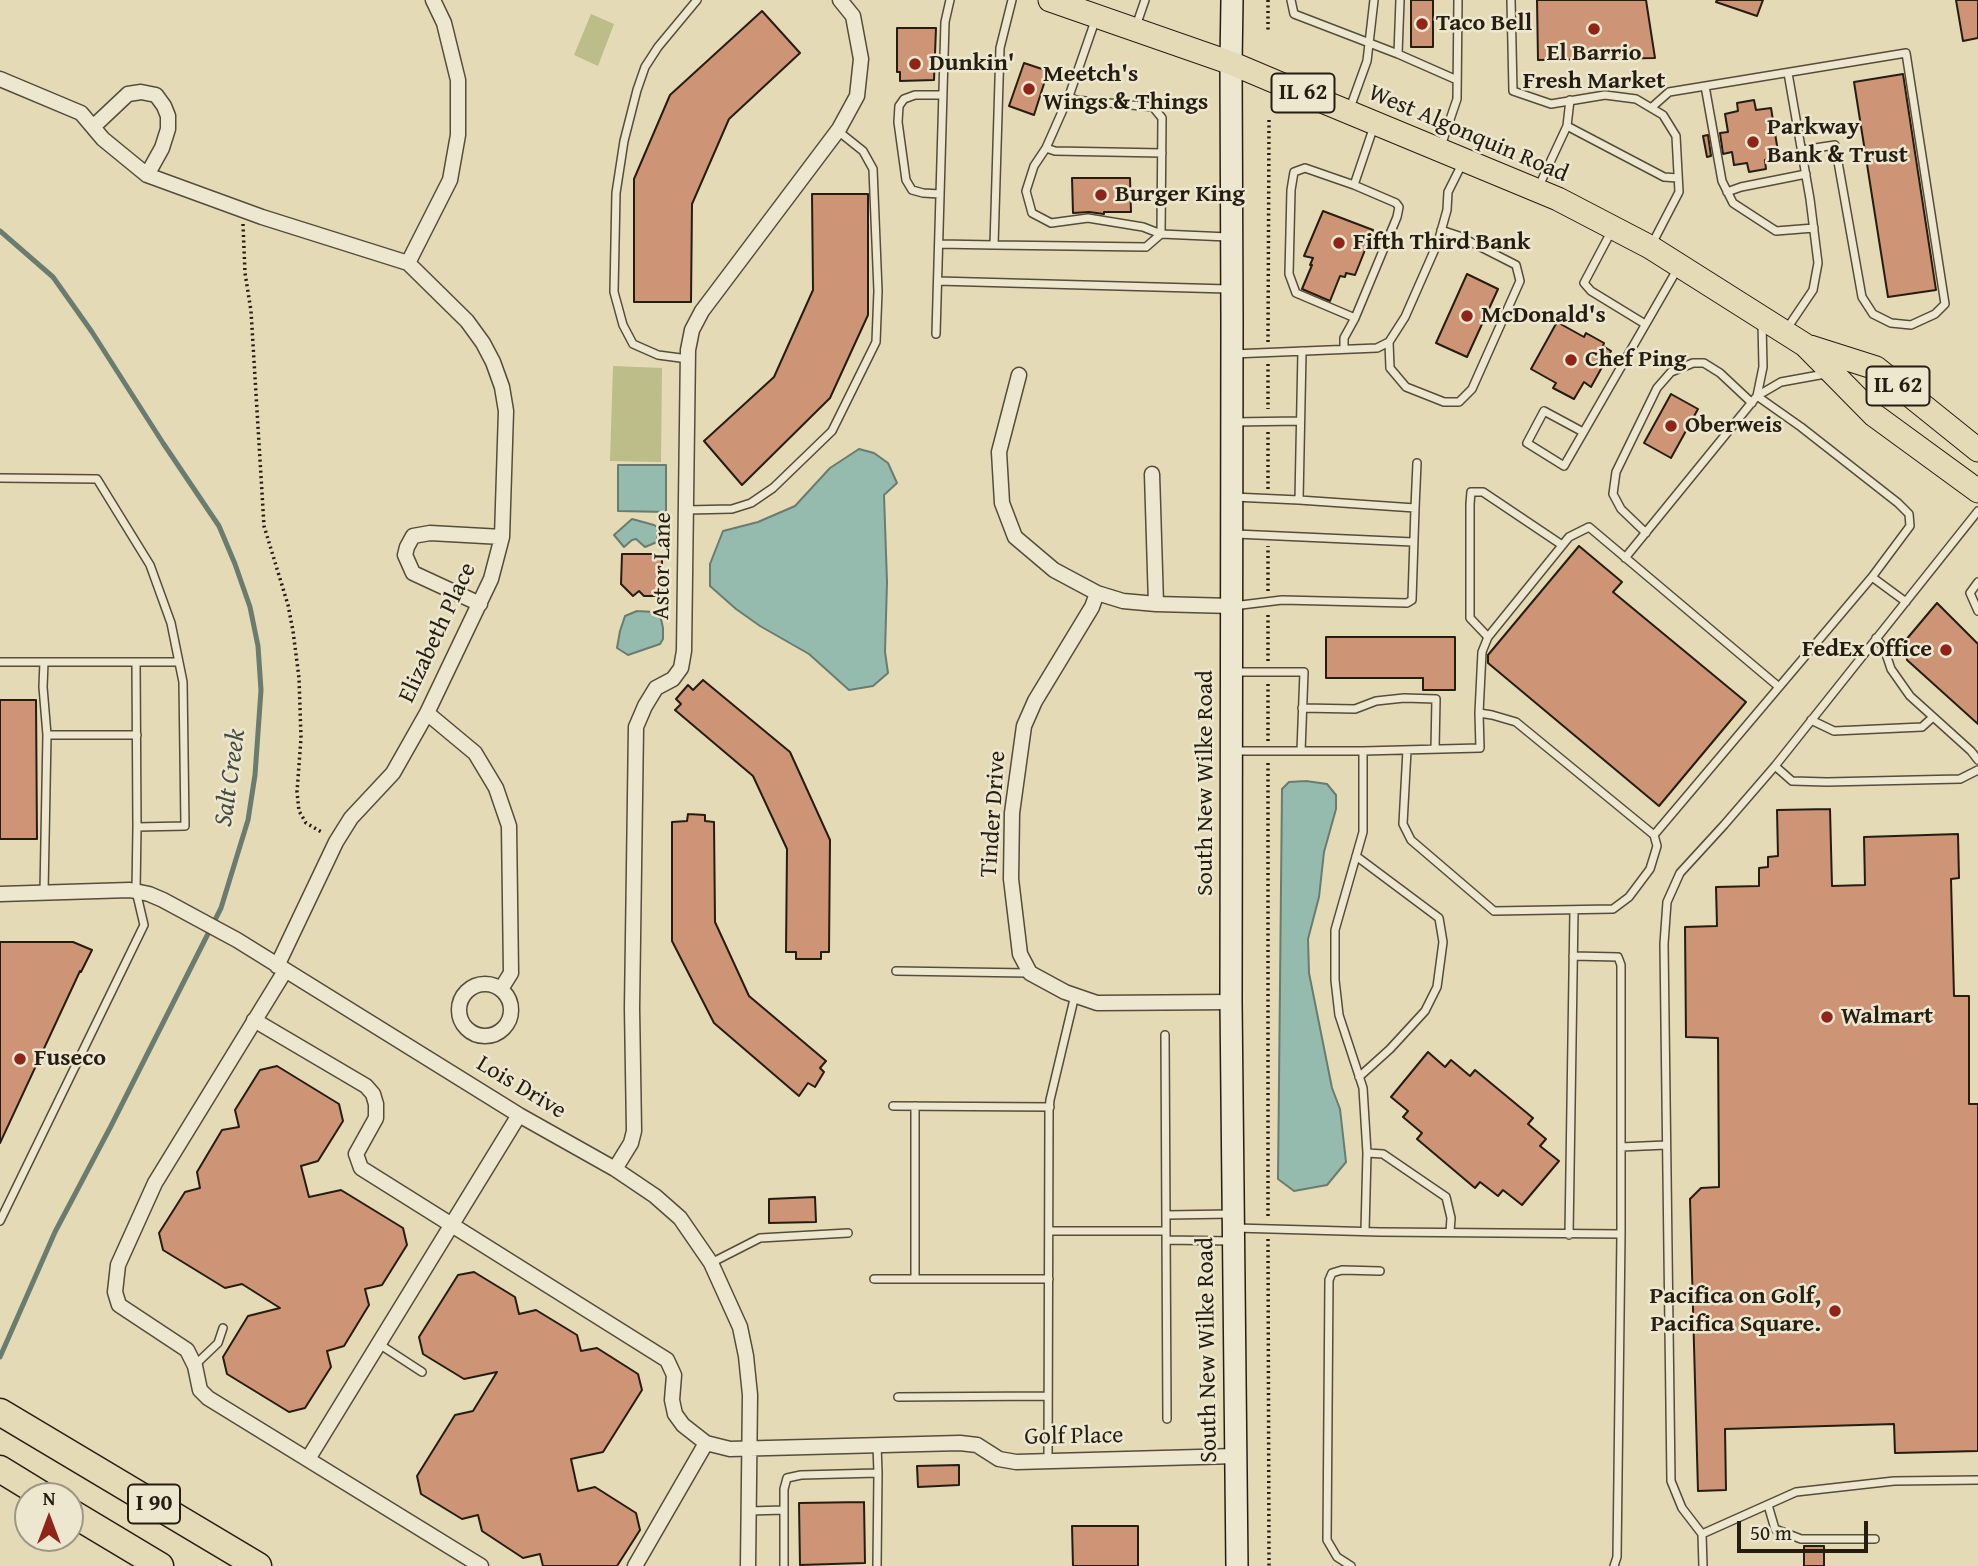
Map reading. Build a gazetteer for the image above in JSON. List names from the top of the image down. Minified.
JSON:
{"streets":{"highway":["I 90"],"main road":["IL 62","West Algonquin Road","South New Wilke Road"],"street":["Astor Lane","Elizabeth Place","Tinder Drive","Lois Drive","Golf Place"]},"crossings":[["West Algonquin Road","South New Wilke Road"],["Astor Lane","Lois Drive"],["Elizabeth Place","Lois Drive"],["South New Wilke Road","Golf Place"],["Lois Drive","Golf Place"]],"water":["Salt Creek"],"places":["Taco Bell","El Barrio Fresh Market","Dunkin'","Meetch's Wings & Things","Parkway Bank & Trust","Burger King","Fifth Third Bank","McDonald's","Chef Ping","Oberweis","FedEx Office","Walmart","Fuseco","Pacifica on Golf, Pacifica Square."],"scale_bar":"50 m","north":"top"}
